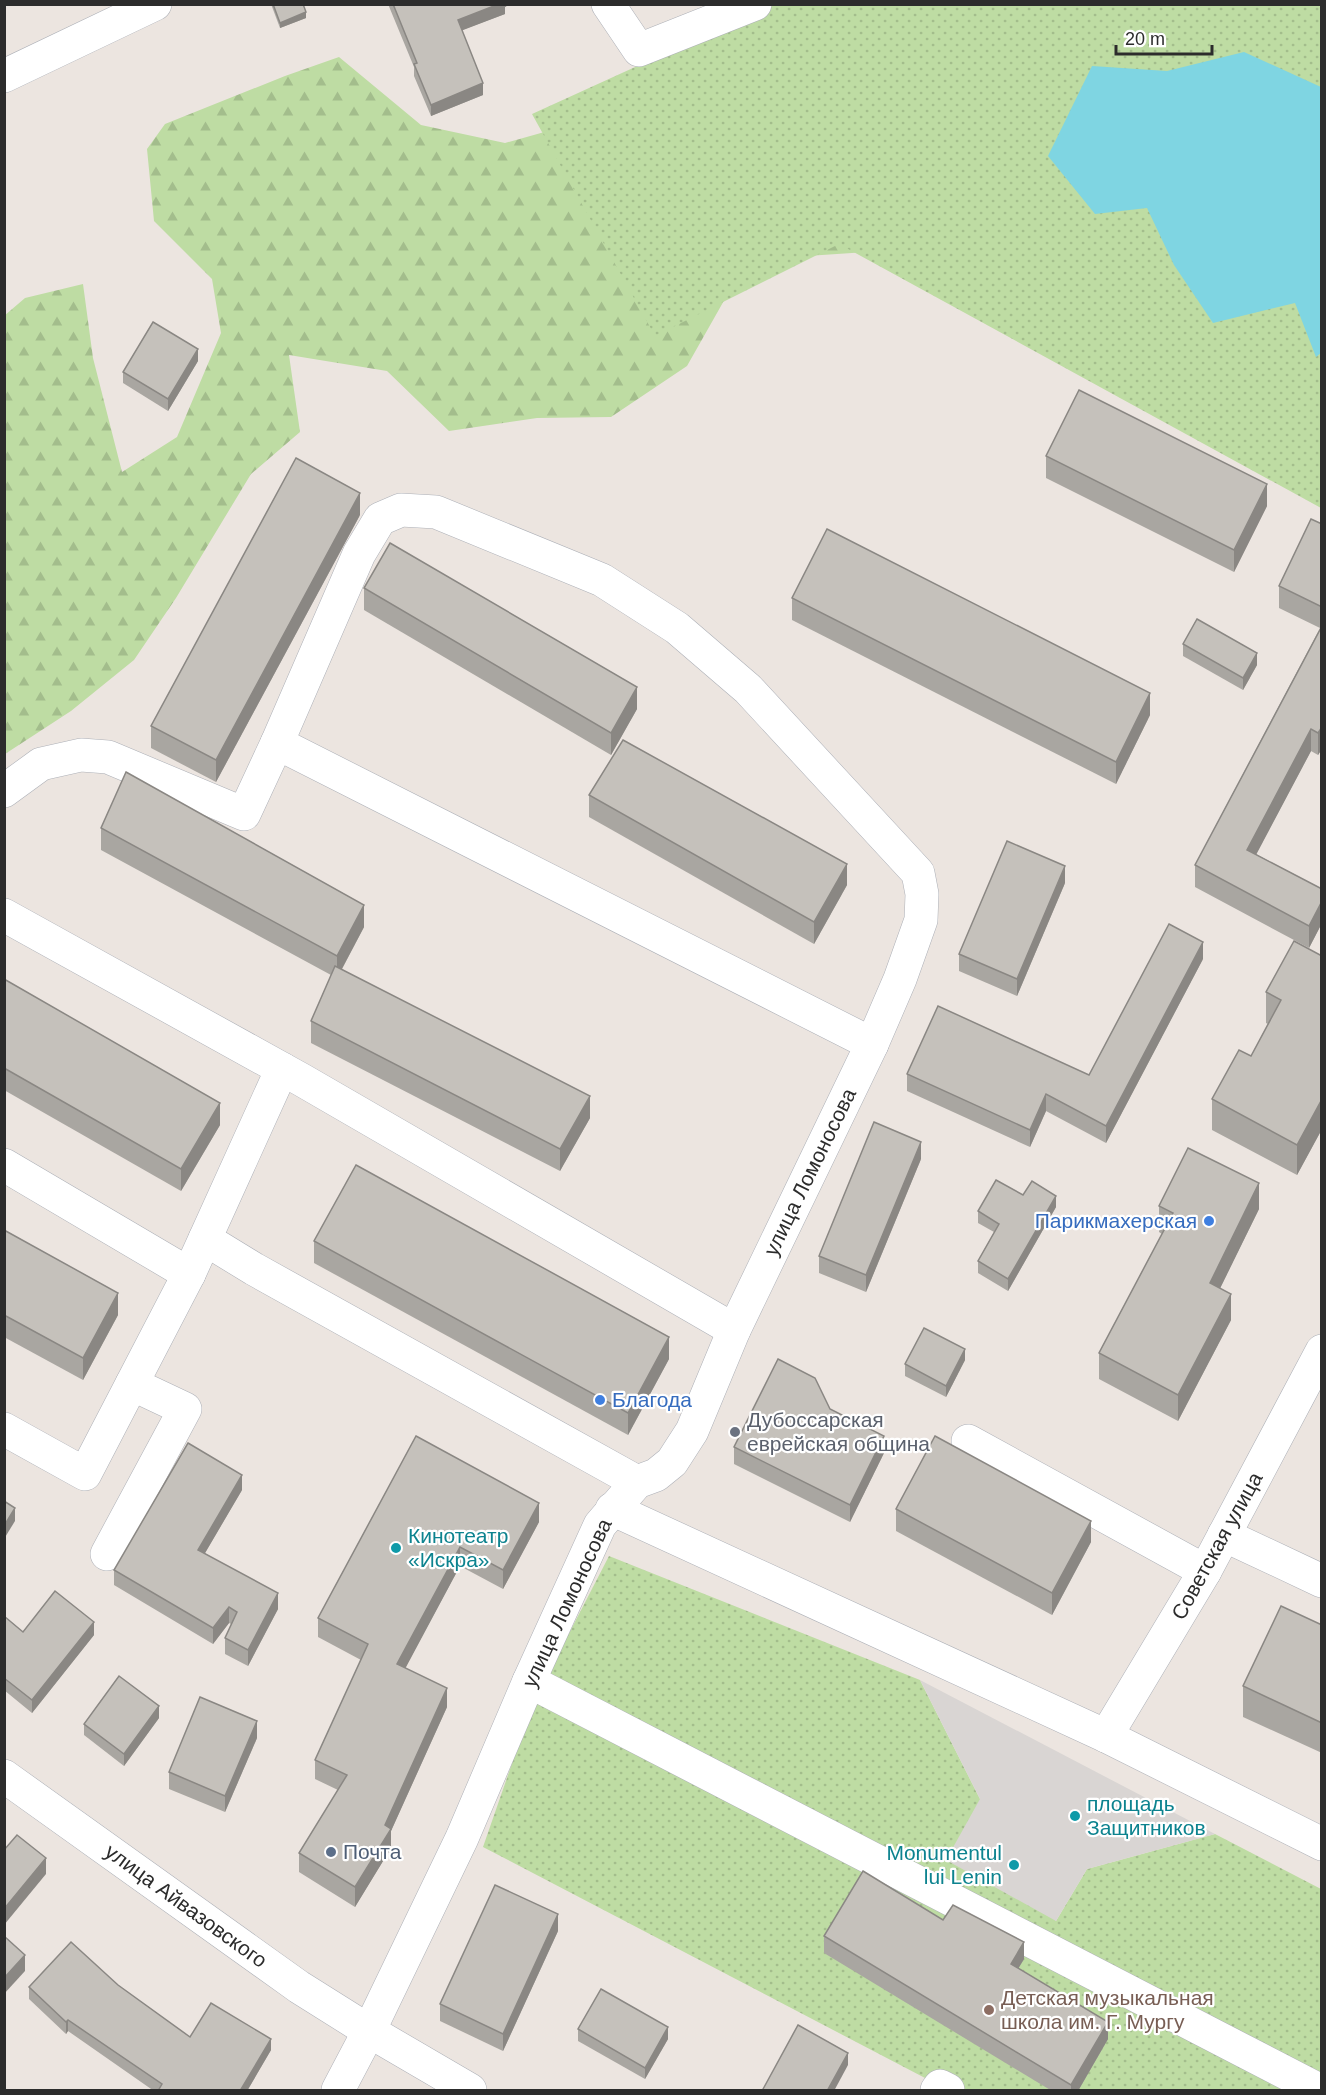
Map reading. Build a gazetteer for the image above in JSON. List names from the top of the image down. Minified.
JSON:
{"streets":{"street":["улица Ломоносова","Советская улица","улица Айвазовского"]},"crossings":[["улица Ломоносова","улица Айвазовского"]],"places":["Парикмахерская","Благода","Дубоссарская еврейская община","Кинотеатр «Искра»","площадь Защитников","Почта","Monumentul lui Lenin","Детская музыкальная школа им. Г. Мургу"],"scale_bar":"20 m"}
